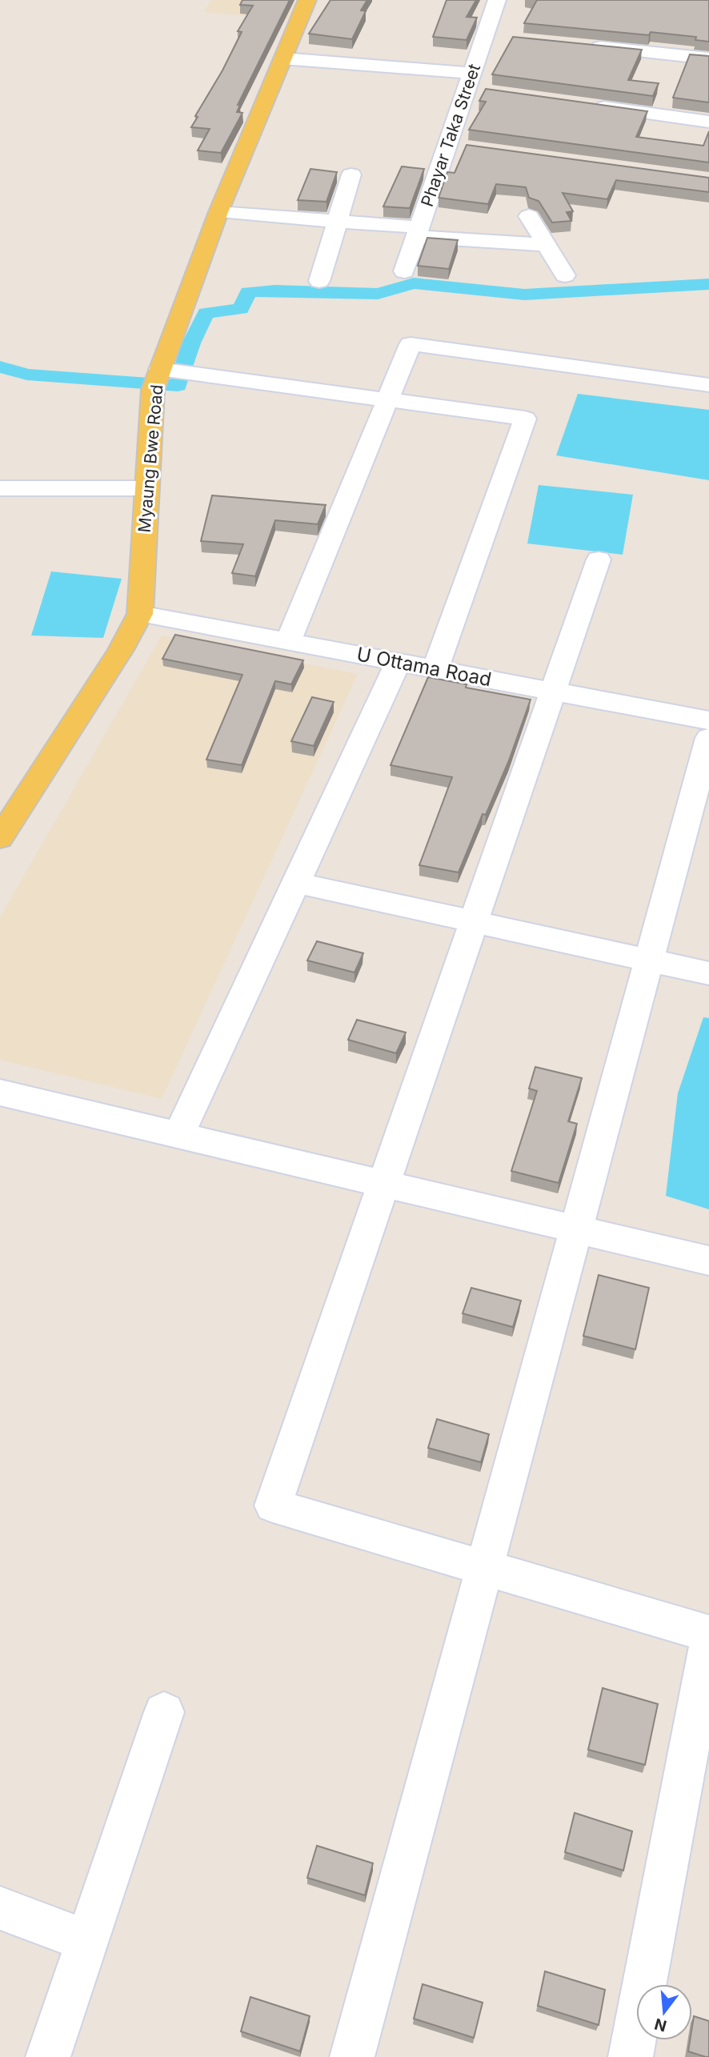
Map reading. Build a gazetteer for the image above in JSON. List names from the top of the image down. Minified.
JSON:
{"streets":{"main road":["Myaung Bwe Road"],"street":["Phayar Taka Street","U Ottama Road"]},"crossings":[["Myaung Bwe Road","U Ottama Road"]],"north":"bottom"}
